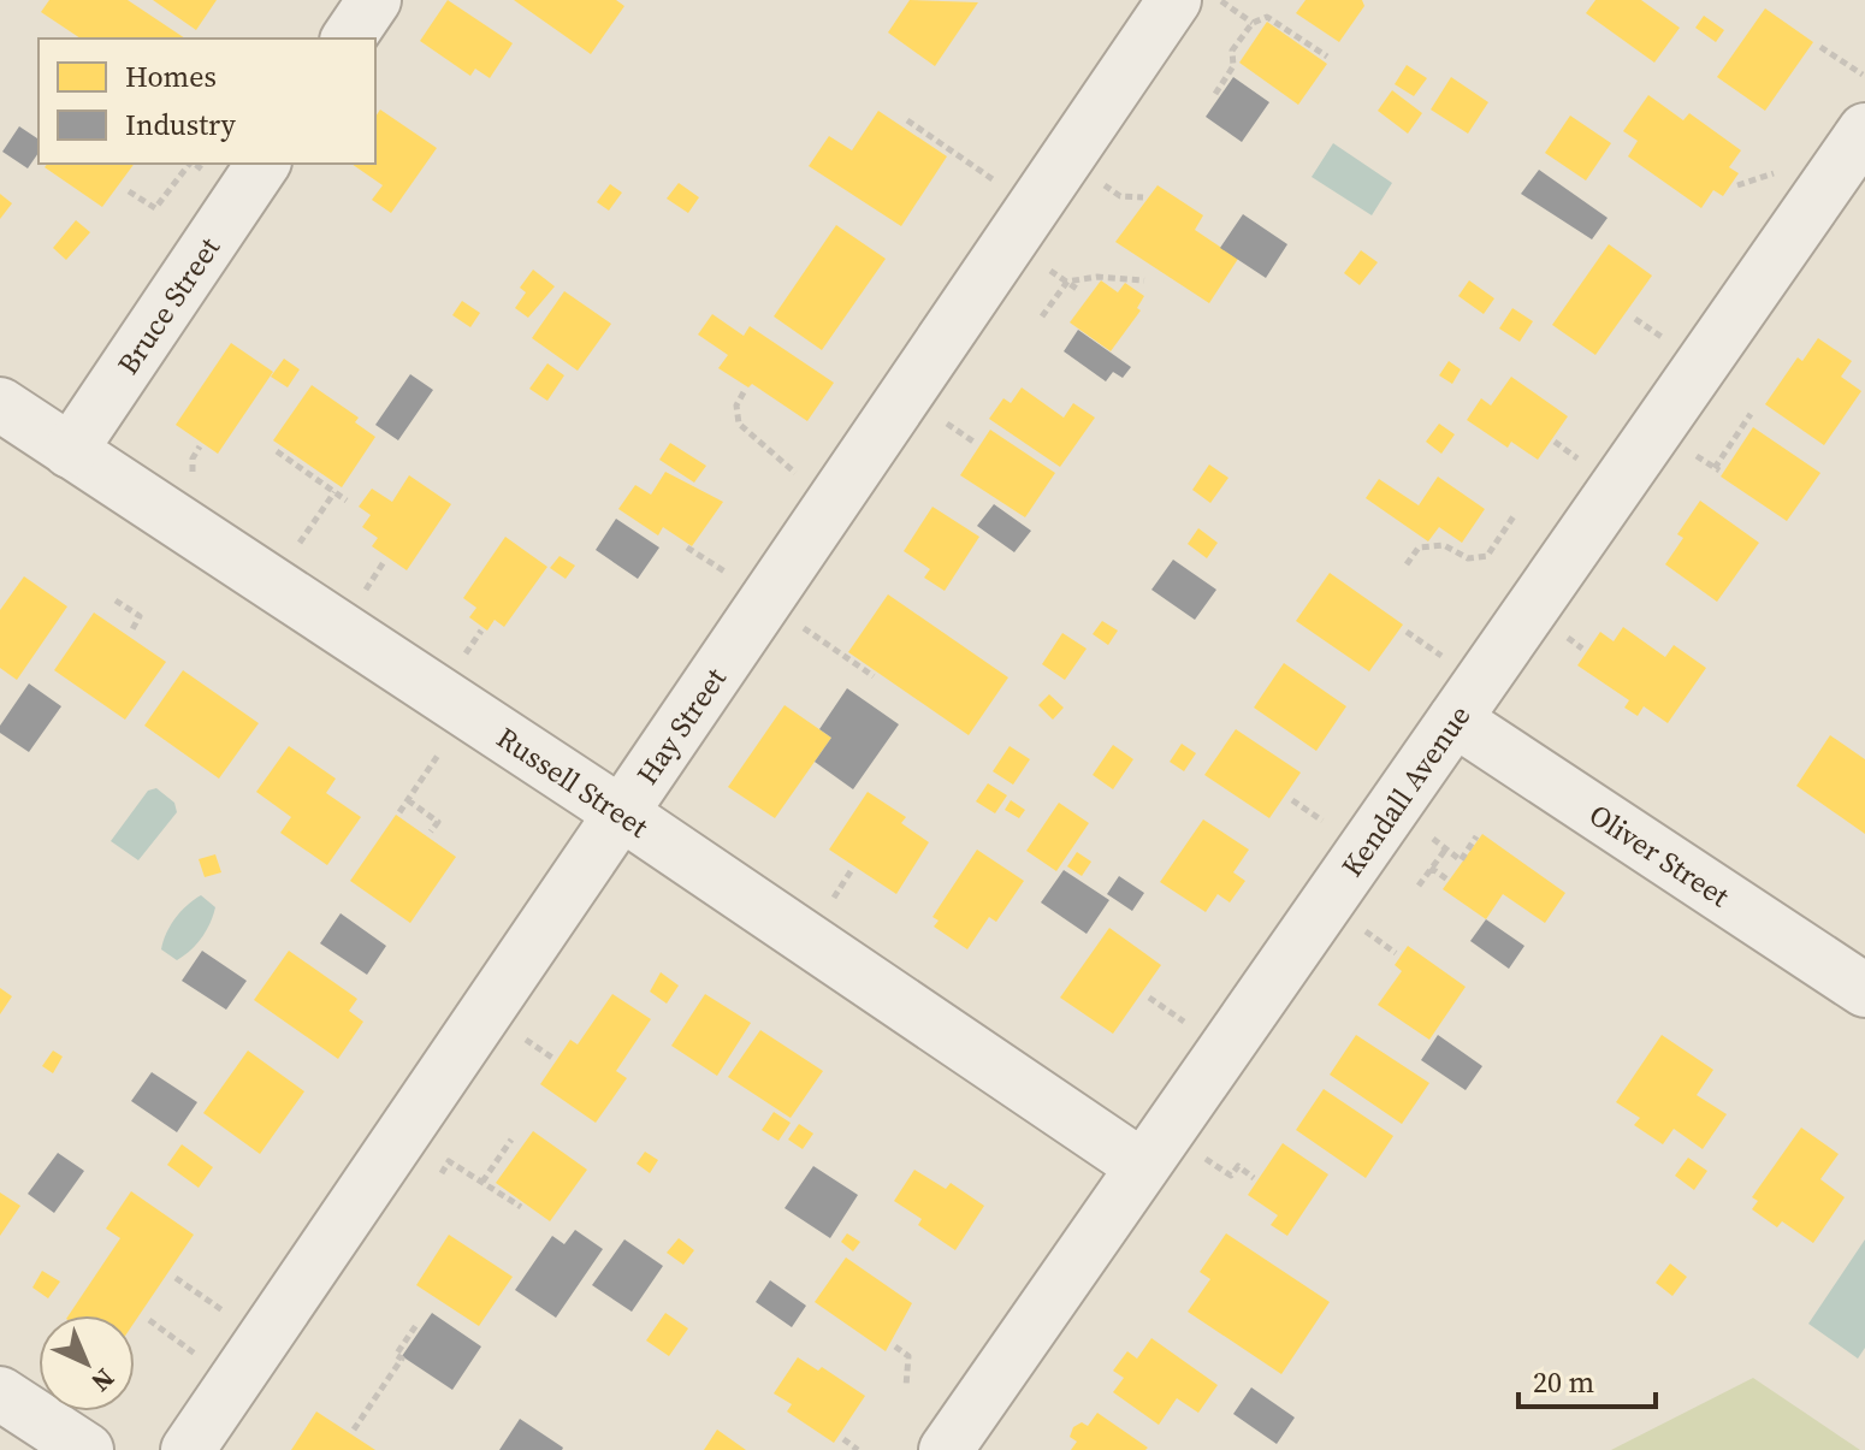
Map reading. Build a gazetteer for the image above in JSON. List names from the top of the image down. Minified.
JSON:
{"streets":{"street":["Bruce Street","Hay Street","Russell Street","Kendall Avenue","Oliver Street"]},"crossings":[["Bruce Street","Russell Street"],["Hay Street","Russell Street"],["Russell Street","Kendall Avenue"],["Kendall Avenue","Oliver Street"]],"legend":["Homes","Industry"],"scale_bar":"20 m","north":"bottom right"}
